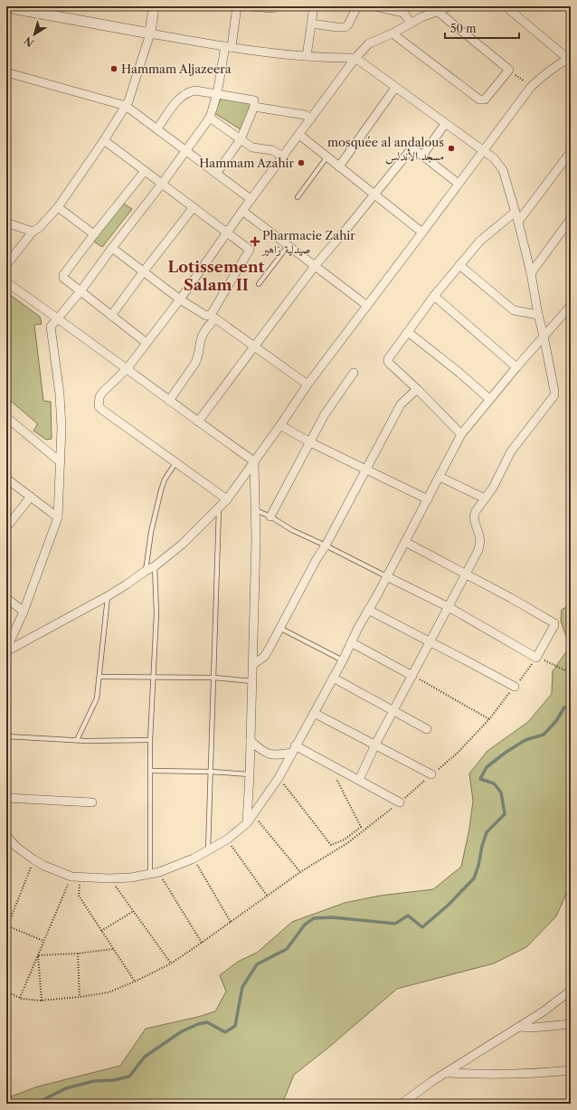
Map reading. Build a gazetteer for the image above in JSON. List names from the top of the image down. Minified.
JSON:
{"districts":["Lotissement Salam II"],"places":{"other":["Hammam Aljazeera","mosquée al andalous مسجد الأندلس","Hammam Azahir"],"health":["Pharmacie Zahir صيدلية زاهير"]},"scale_bar":"50 m","north":"bottom left"}
